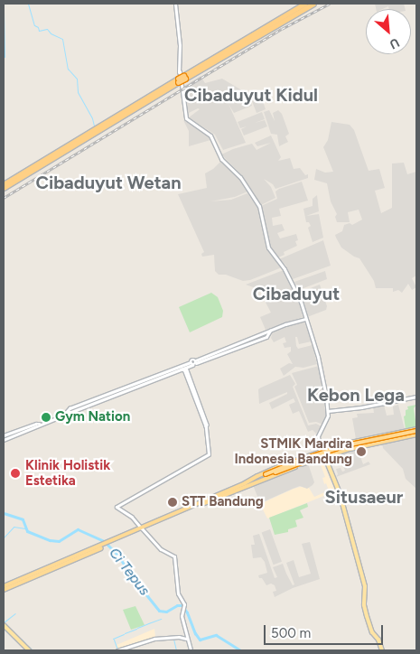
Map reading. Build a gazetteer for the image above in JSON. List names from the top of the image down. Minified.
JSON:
{"districts":["Cibaduyut Kidul","Cibaduyut Wetan","Cibaduyut","Kebon Lega","Situsaeur"],"water":["Ci Tepus"],"places":["Gym Nation","STMIK Mardira Indonesia Bandung","Klinik Holistik Estetika","STT Bandung"],"scale_bar":"500 m","north":"bottom right"}
